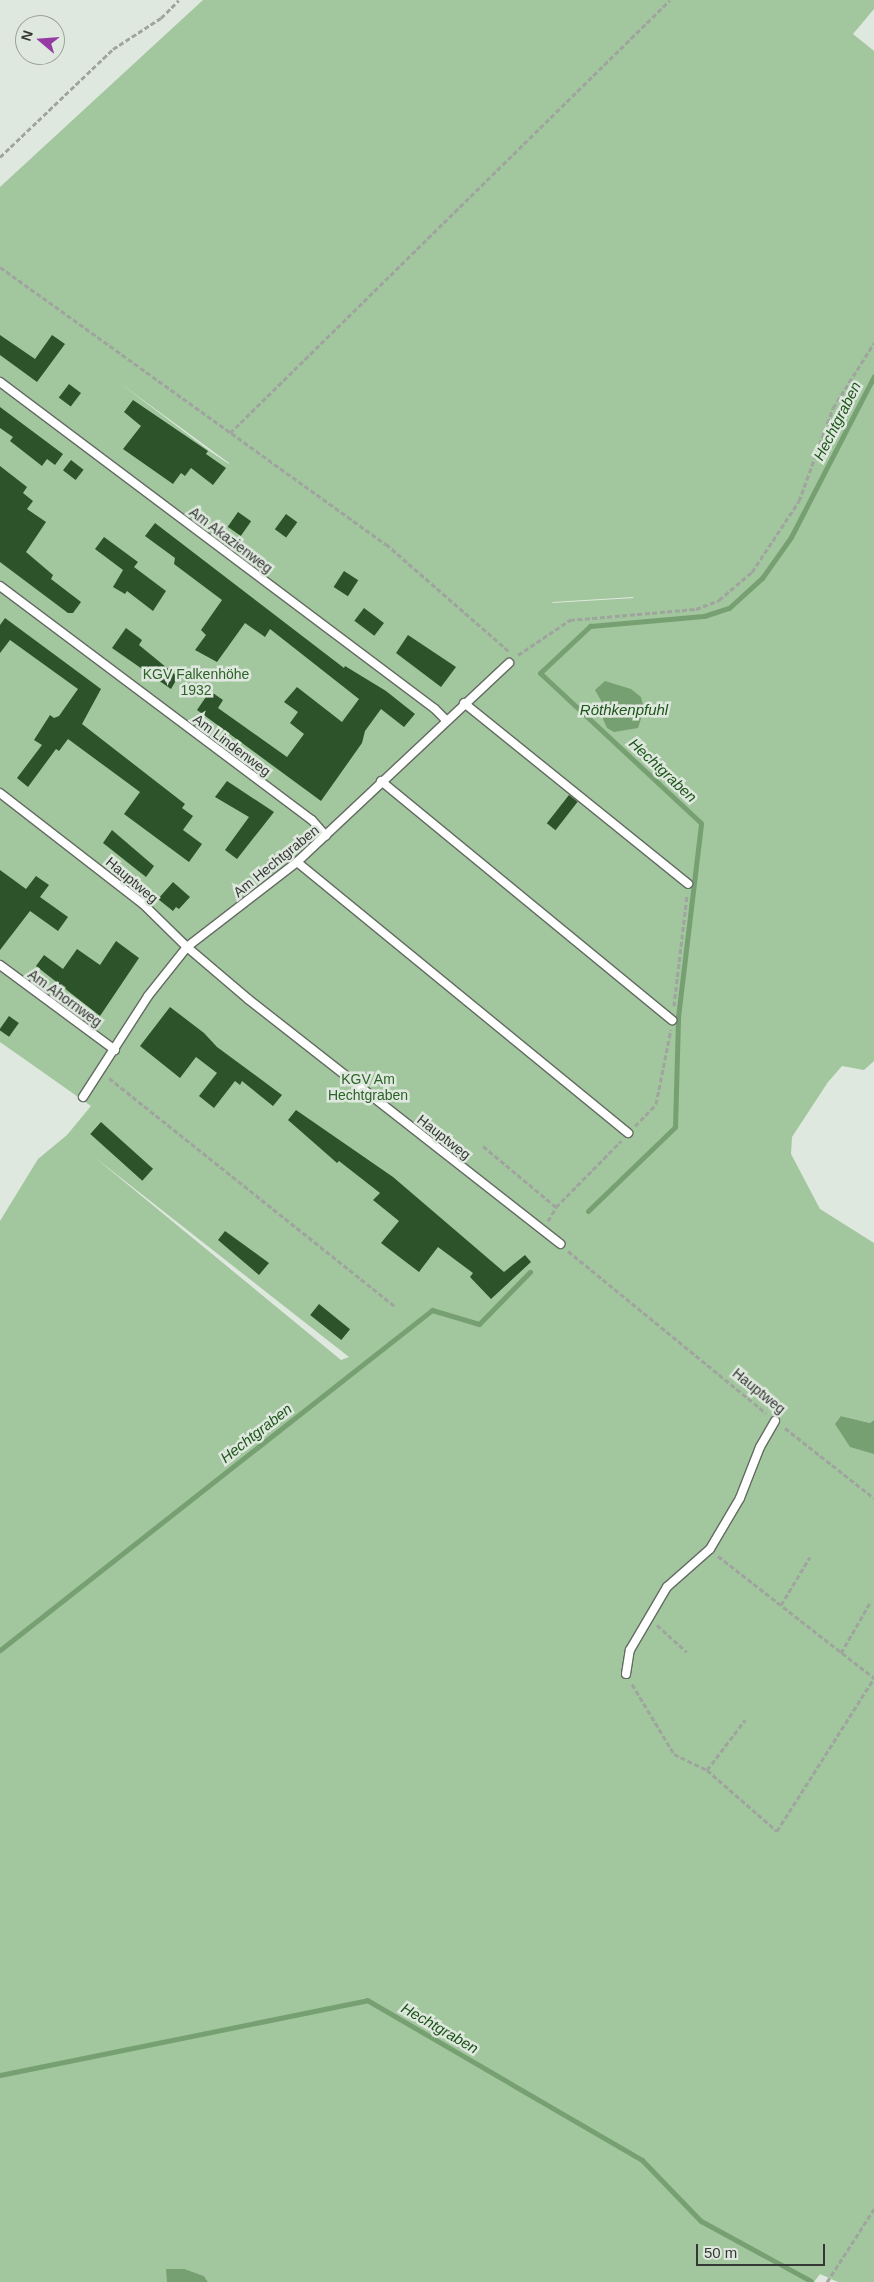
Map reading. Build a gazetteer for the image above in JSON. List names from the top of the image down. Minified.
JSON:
{"streets":{"lane":["Am Akazienweg","Am Lindenweg","Am Hechtgraben","Hauptweg","Am Ahornweg"]},"crossings":[["Am Akazienweg","Am Hechtgraben"],["Am Lindenweg","Am Hechtgraben"],["Am Hechtgraben","Hauptweg"],["Am Hechtgraben","Am Ahornweg"]],"water":["Hechtgraben","Röthkenpfuhl"],"parks":["KGV Falkenhöhe 1932","KGV Am Hechtgraben"],"scale_bar":"50 m","north":"left"}
